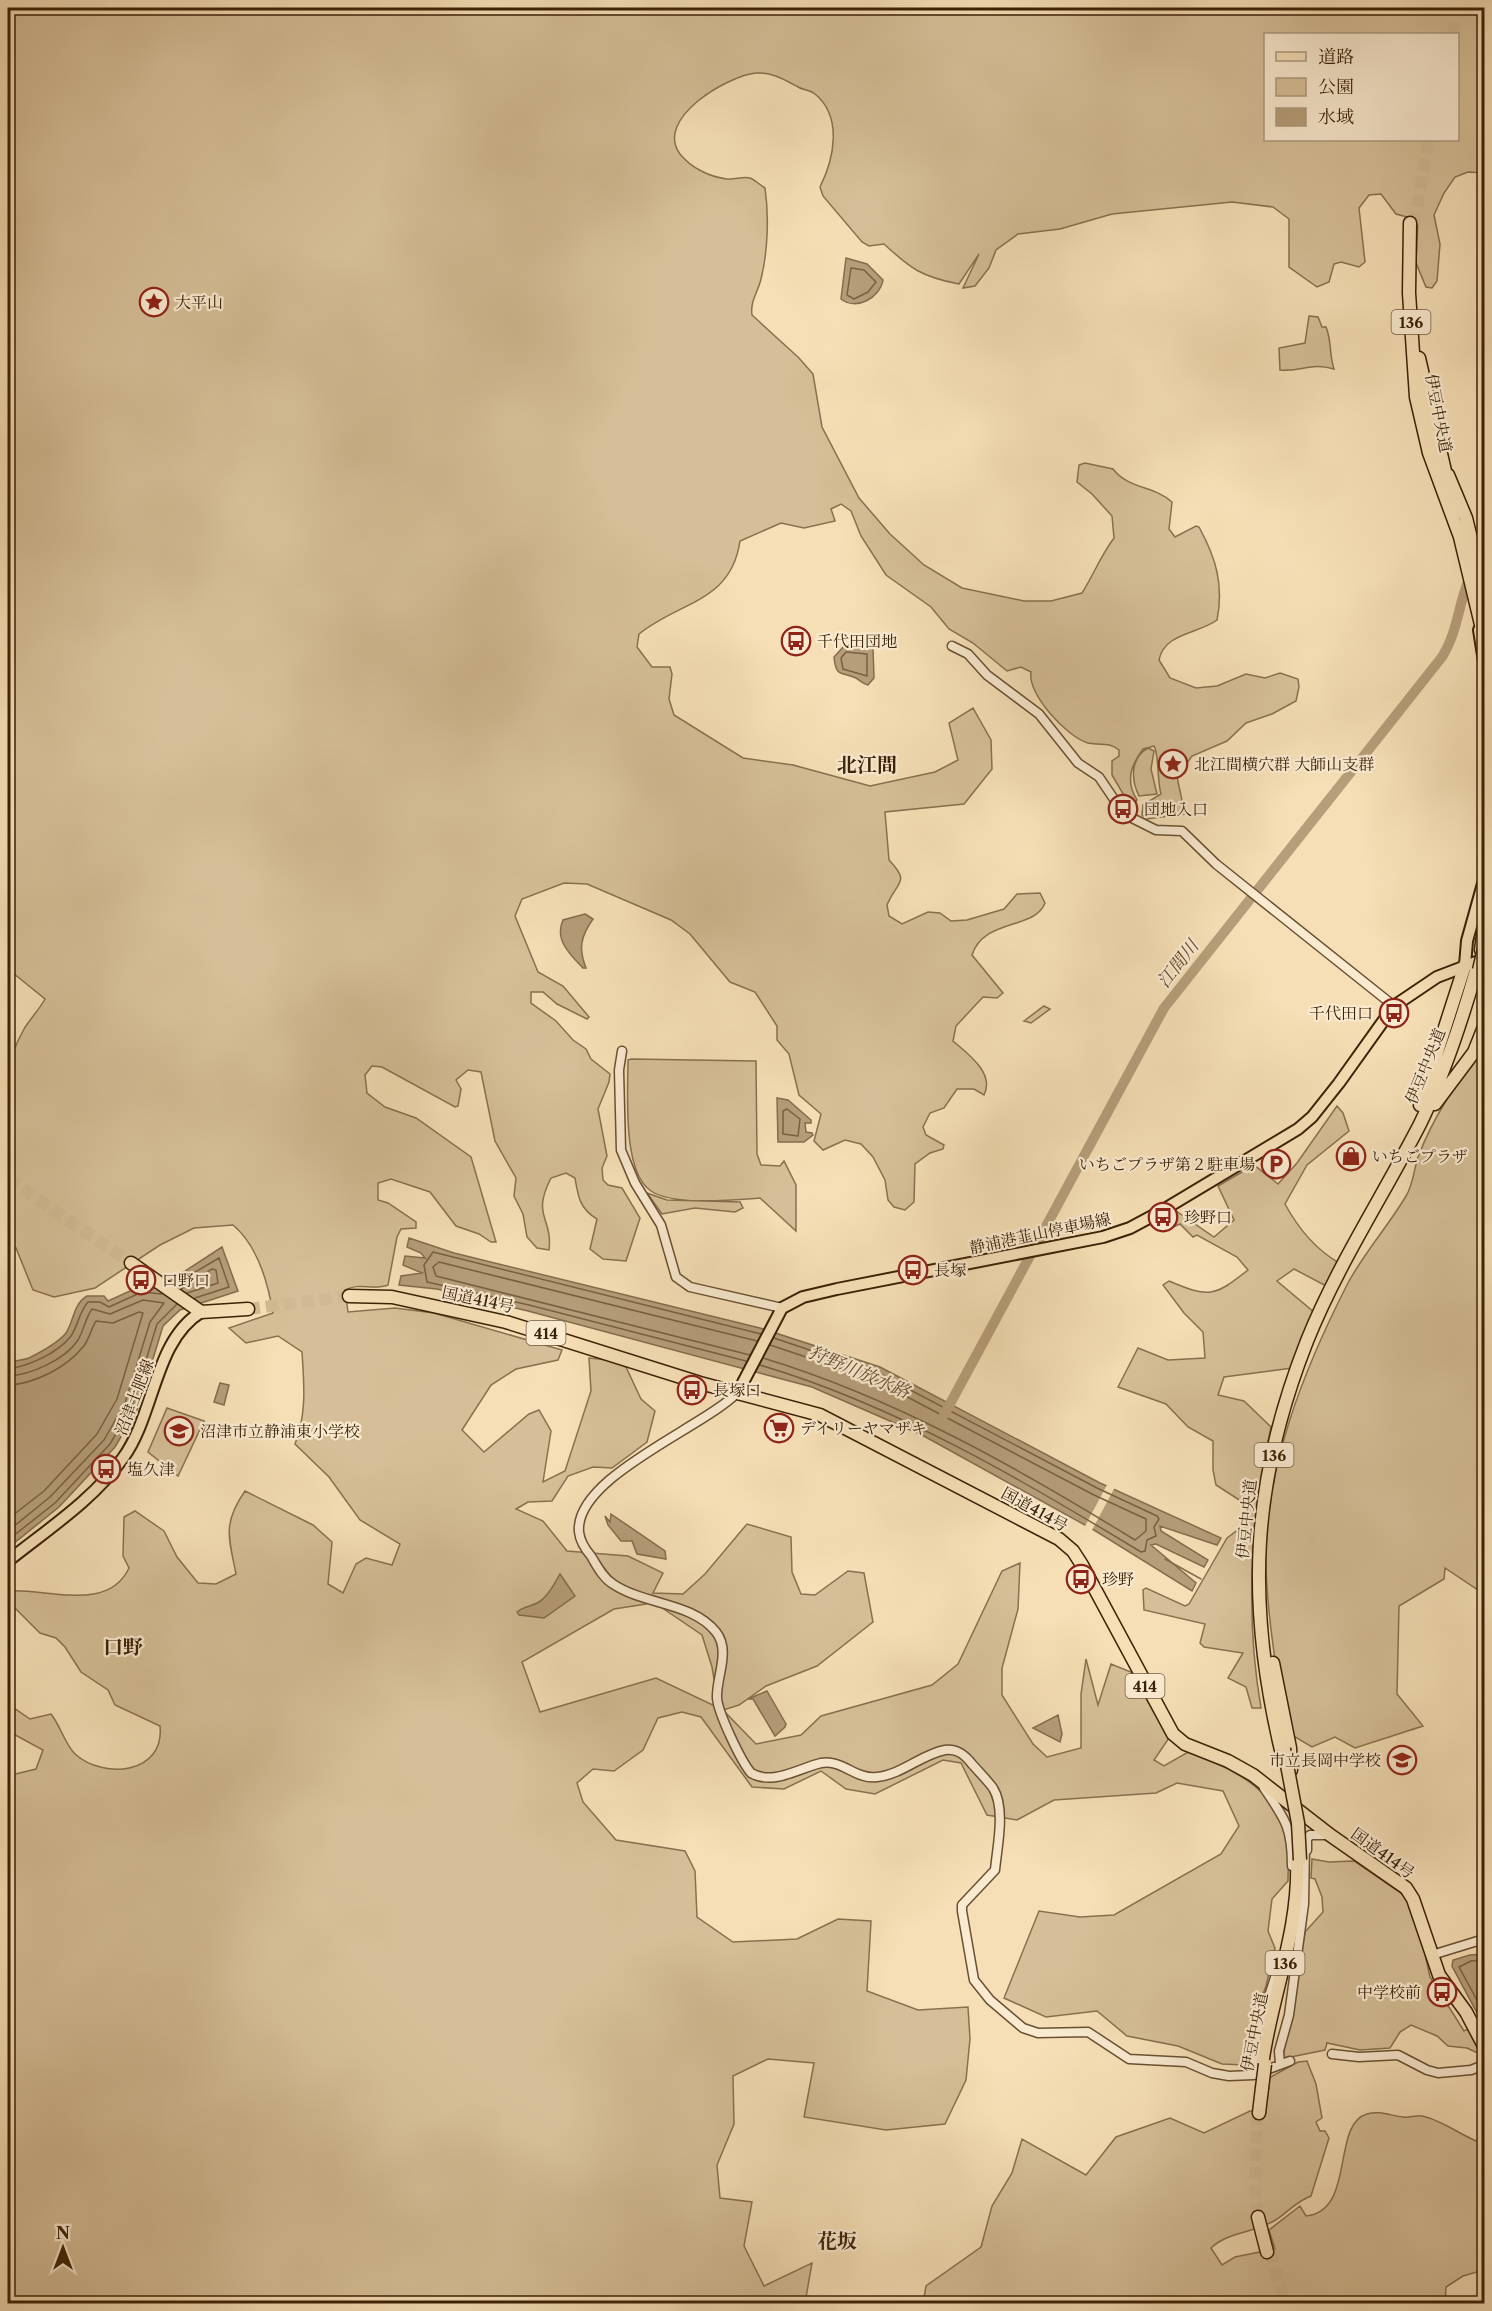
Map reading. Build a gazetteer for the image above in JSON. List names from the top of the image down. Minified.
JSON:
{"streets":{"highway":["136","伊豆中央道","国道414号","414"],"main road":["静浦港韮山停車場線","沼津土肥線"]},"crossings":[["136","伊豆中央道"],["伊豆中央道","静浦港韮山停車場線"]],"districts":["北江間","口野","花坂"],"water":["江間川","狩野川放水路"],"places":{"place":["大平山","北江間横穴群 大師山支群"],"bus stop":["千代田団地","団地入口","千代田口","珍野口","長塚","口野口","長塚口","塩久津","珍野","中学校前"],"shop":["いちごプラザ"],"parking":["いちごプラザ第２駐車場"],"supermarket":["デイリーヤマザキ"],"school or university":["沼津市立静浦東小学校","市立長岡中学校"]},"legend":["道路","公園","水域"],"north":"top"}
